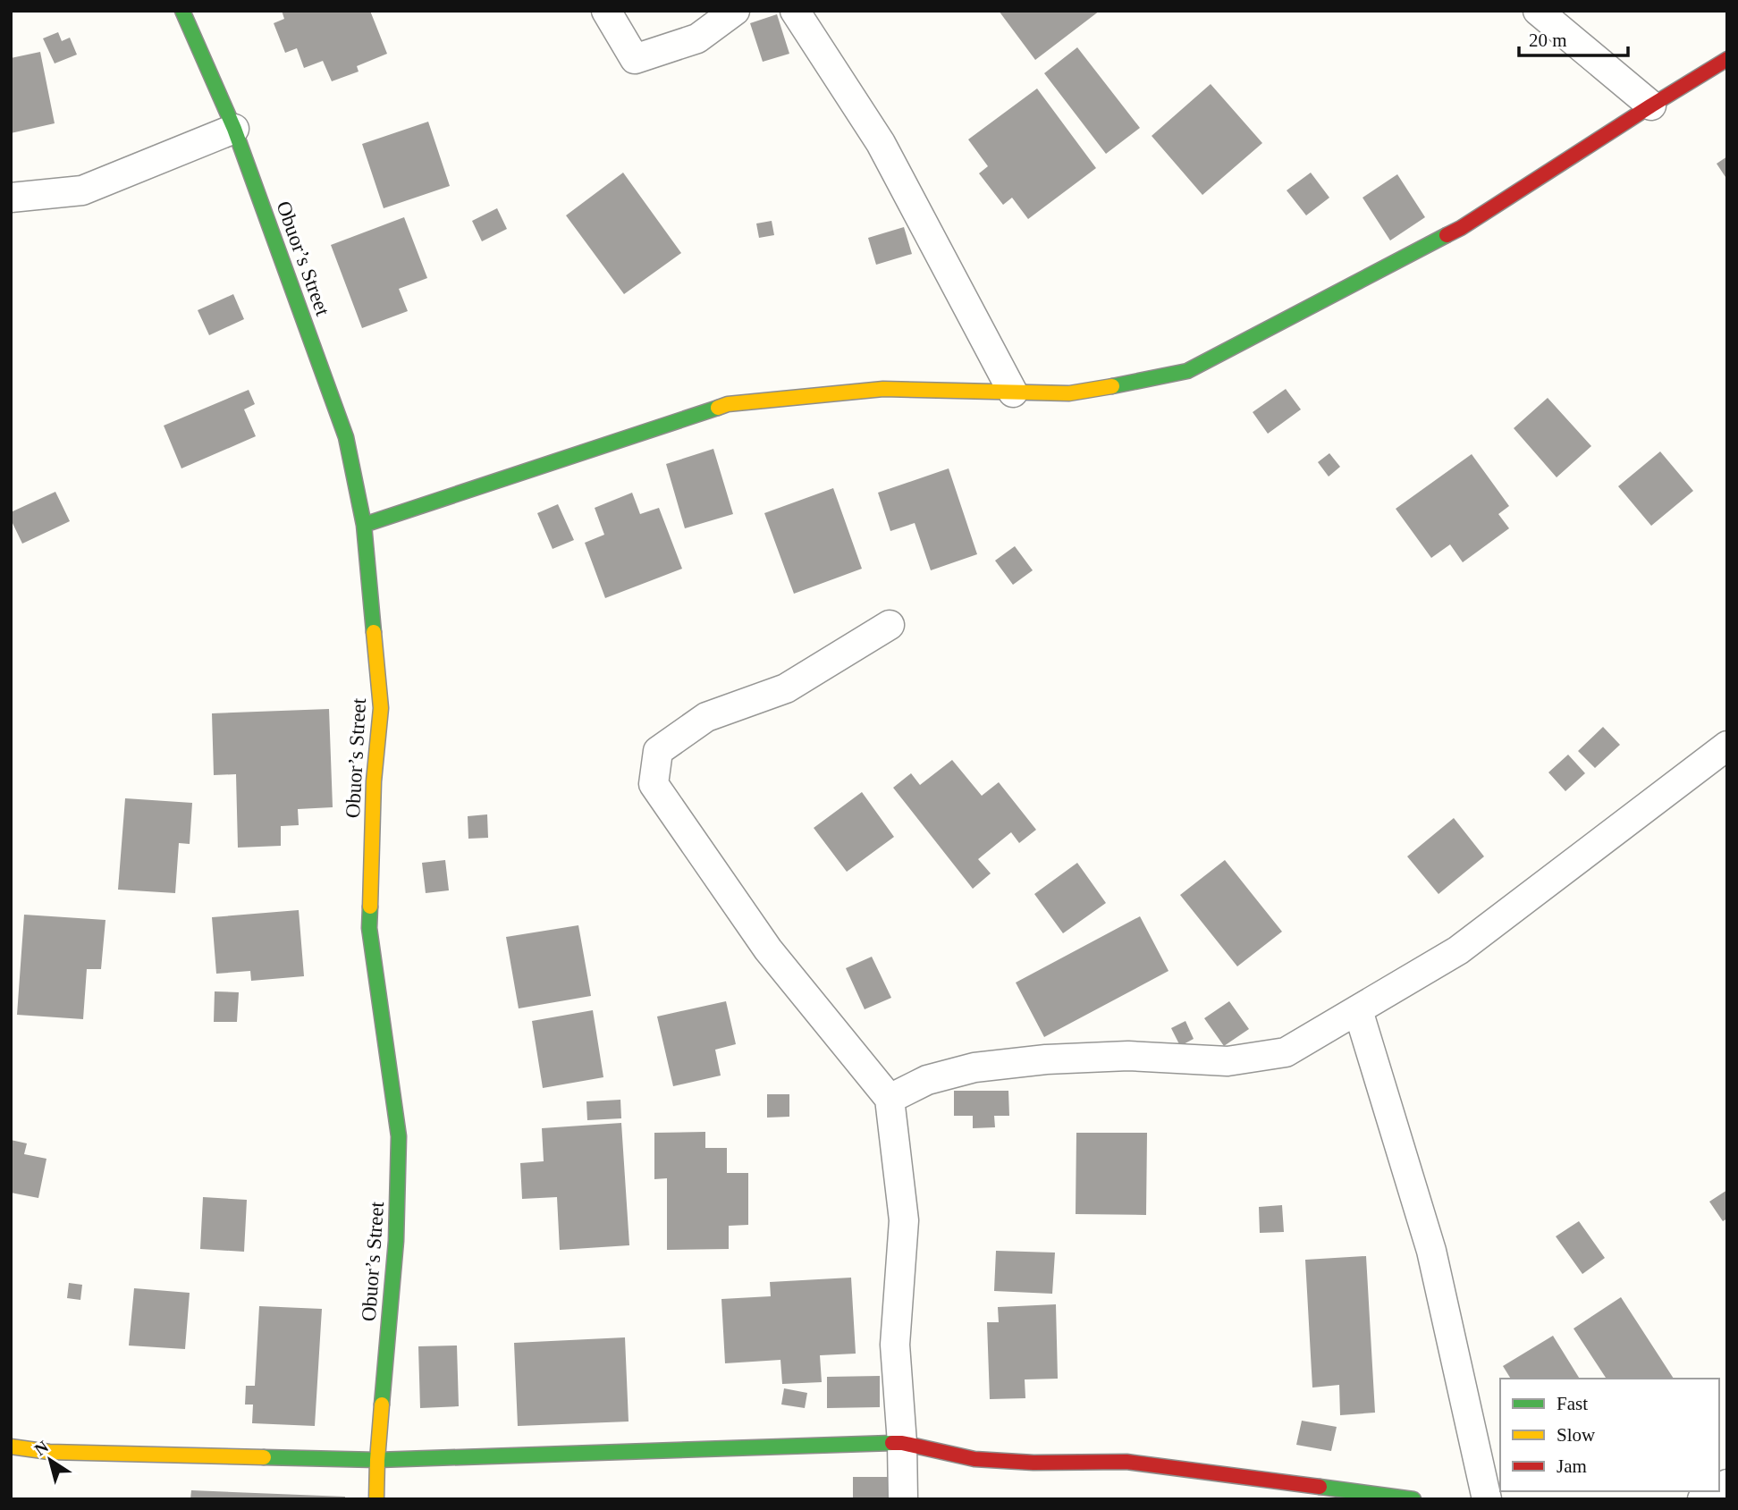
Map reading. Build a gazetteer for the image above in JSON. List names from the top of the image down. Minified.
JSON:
{"streets":{"street":["Obuor’s Street"]},"legend":["Fast","Slow","Jam"],"scale_bar":"20 m","north":"top left"}
